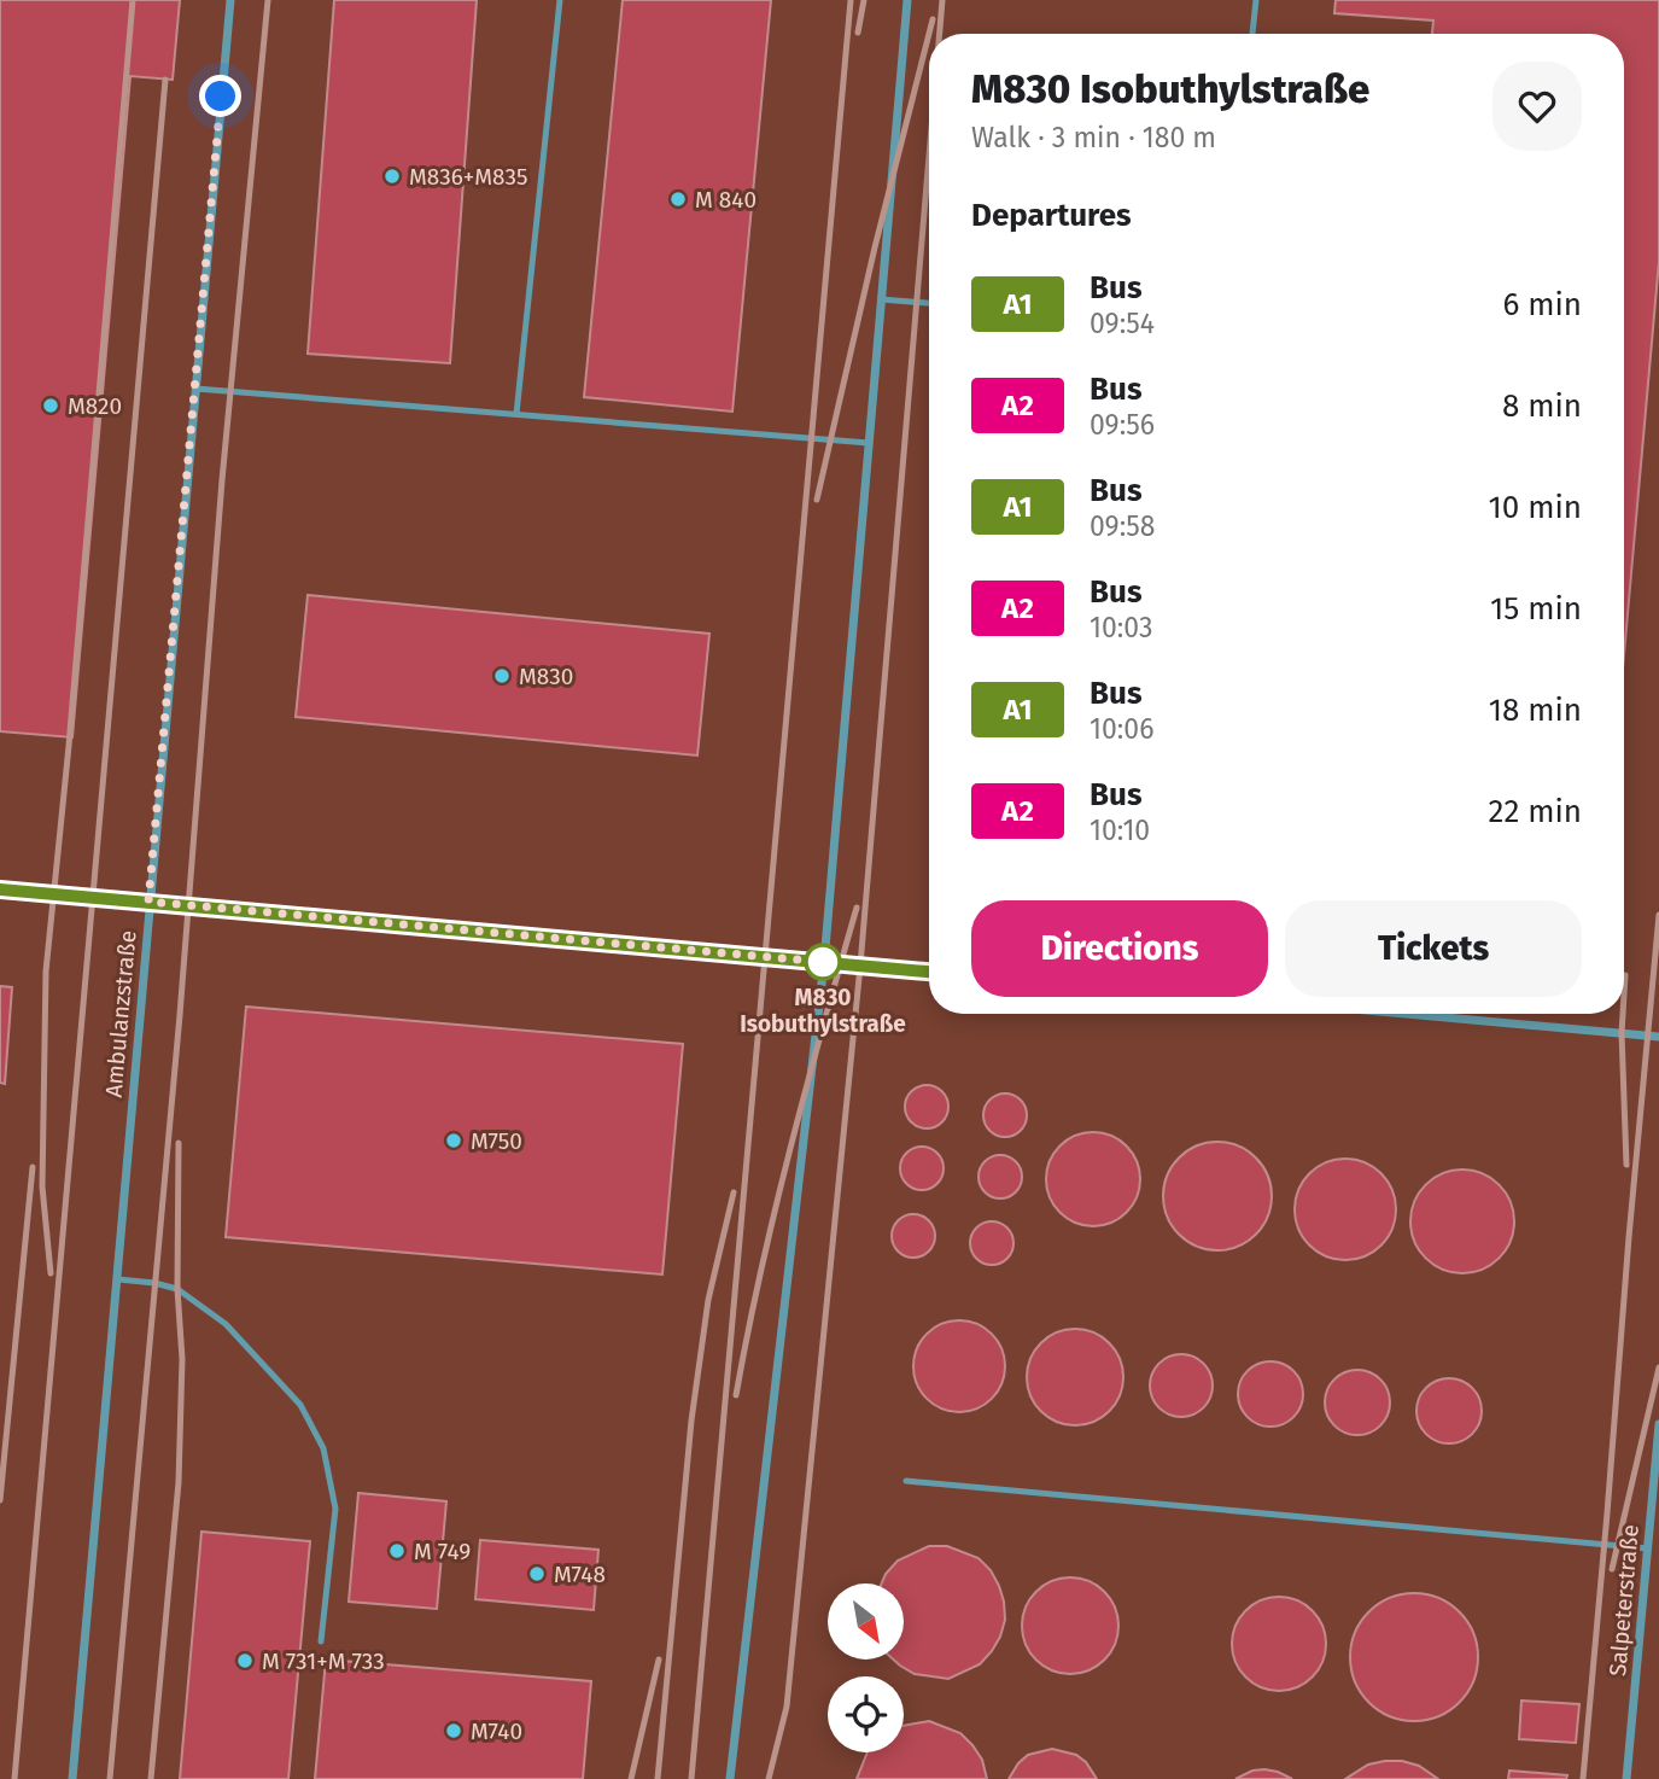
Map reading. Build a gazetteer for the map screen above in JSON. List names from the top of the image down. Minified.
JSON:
{"streets":{"street":["Ambulanzstraße","Salpeterstraße"]},"places":["M836+M835","M 840","M820","M830","M830 Isobuthylstraße","M750","M 749","M748","M 731+M 733","M740"],"lines":["bus line A1"],"north":"bottom right","page":{"heading":[["M830 Isobuthylstraße","Walk · 3 min · 180 m"],"Departures"],"list":[{"mark":"A1","name":"Bus","note":"09:54","value":"6 min"},{"mark":"A2","name":"Bus","note":"09:56","value":"8 min"},{"mark":"A1","name":"Bus","note":"09:58","value":"10 min"},{"mark":"A2","name":"Bus","note":"10:03","value":"15 min"},{"mark":"A1","name":"Bus","note":"10:06","value":"18 min"},{"mark":"A2","name":"Bus","note":"10:10","value":"22 min"}],"buttons":["Directions","Tickets"]}}
